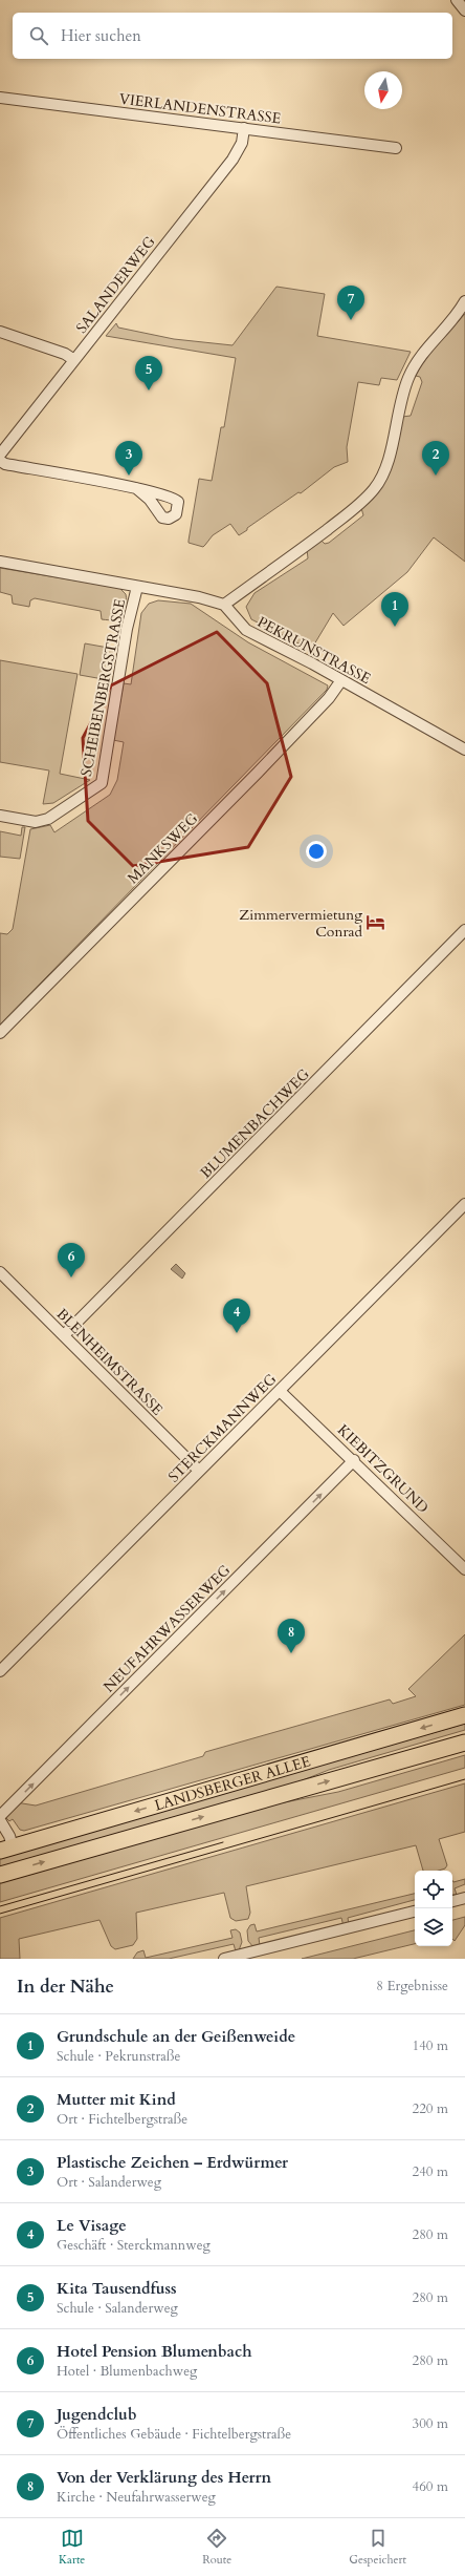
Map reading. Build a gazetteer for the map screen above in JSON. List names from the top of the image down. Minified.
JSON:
{"streets":{"main road":["LANDSBERGER ALLEE"],"street":["VIERLANDENSTRASSE","SALANDERWEG","PEKRUNSTRASSE","SCHEIBENBERGSTRASSE","MANKSWEG","BLUMENBACHWEG","BLENHEIMSTRASSE","STERCKMANNWEG","KIEBITZGRUND","NEUFAHRWASSERWEG"]},"crossings":[["VIERLANDENSTRASSE","SALANDERWEG"],["PEKRUNSTRASSE","MANKSWEG"],["BLUMENBACHWEG","BLENHEIMSTRASSE"],["BLENHEIMSTRASSE","STERCKMANNWEG"],["STERCKMANNWEG","KIEBITZGRUND"],["KIEBITZGRUND","NEUFAHRWASSERWEG"]],"one_way":["NEUFAHRWASSERWEG"],"places":{"hotel":["Zimmervermietung Conrad"]},"north":"bottom","page":{"search":"Hier suchen","pins":["7","5","2","3","1","6","4","8"],"heading":["In der Nähe","8 Ergebnisse"],"list":[{"mark":"1","name":"Grundschule an der Geißenweide","note":"Schule · Pekrunstraße","value":"140 m"},{"mark":"2","name":"Mutter mit Kind","note":"Ort · Fichtelbergstraße","value":"220 m"},{"mark":"3","name":"Plastische Zeichen – Erdwürmer","note":"Ort · Salanderweg","value":"240 m"},{"mark":"4","name":"Le Visage","note":"Geschäft · Sterckmannweg","value":"280 m"},{"mark":"5","name":"Kita Tausendfuss","note":"Schule · Salanderweg","value":"280 m"},{"mark":"6","name":"Hotel Pension Blumenbach","note":"Hotel · Blumenbachweg","value":"280 m"},{"mark":"7","name":"Jugendclub","note":"Öffentliches Gebäude · Fichtelbergstraße","value":"300 m"},{"mark":"8","name":"Von der Verklärung des Herrn","note":"Kirche · Neufahrwasserweg","value":"460 m"}],"nav":["Karte","Route","Gespeichert"]}}
